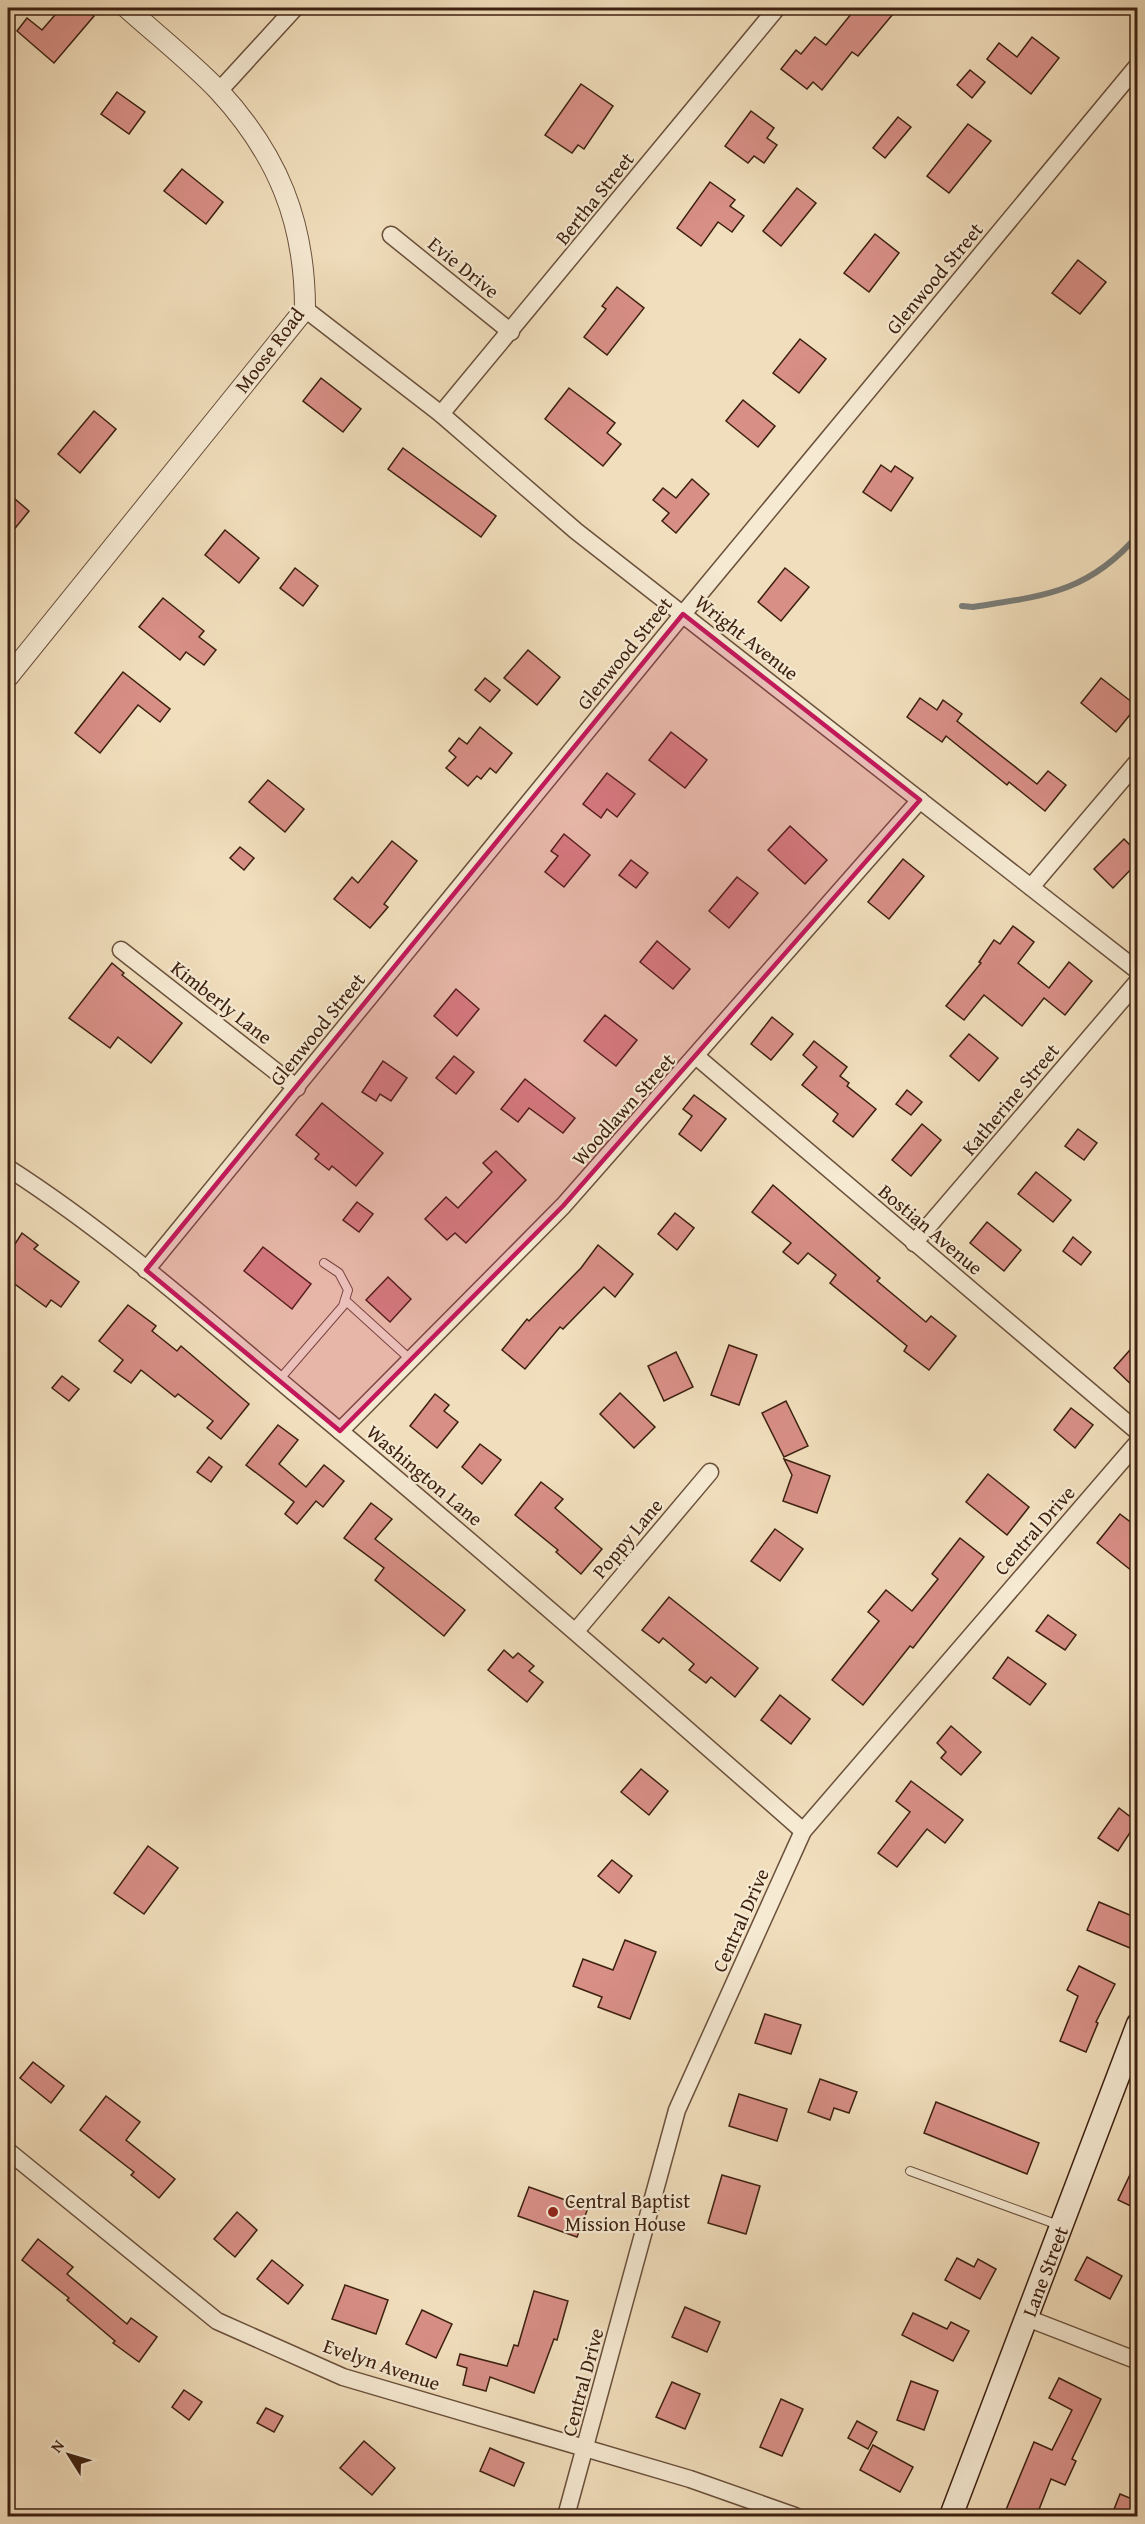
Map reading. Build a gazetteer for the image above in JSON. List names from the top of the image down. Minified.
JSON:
{"streets":{"main road":["Lane Street"],"street":["Bertha Street","Evie Drive","Glenwood Street","Moose Road","Wright Avenue","Kimberly Lane","Katherine Street","Woodlawn Street","Bostian Avenue","Washington Lane","Central Drive","Poppy Lane","Evelyn Avenue"]},"crossings":[["Bertha Street","Evie Drive"],["Bertha Street","Wright Avenue"],["Glenwood Street","Wright Avenue"],["Glenwood Street","Kimberly Lane"],["Glenwood Street","Washington Lane"],["Moose Road","Wright Avenue"],["Wright Avenue","Woodlawn Street"],["Katherine Street","Bostian Avenue"],["Woodlawn Street","Bostian Avenue"],["Woodlawn Street","Washington Lane"],["Washington Lane","Central Drive"],["Washington Lane","Poppy Lane"],["Central Drive","Evelyn Avenue"]],"places":["Central Baptist Mission House"],"north":"top left"}
